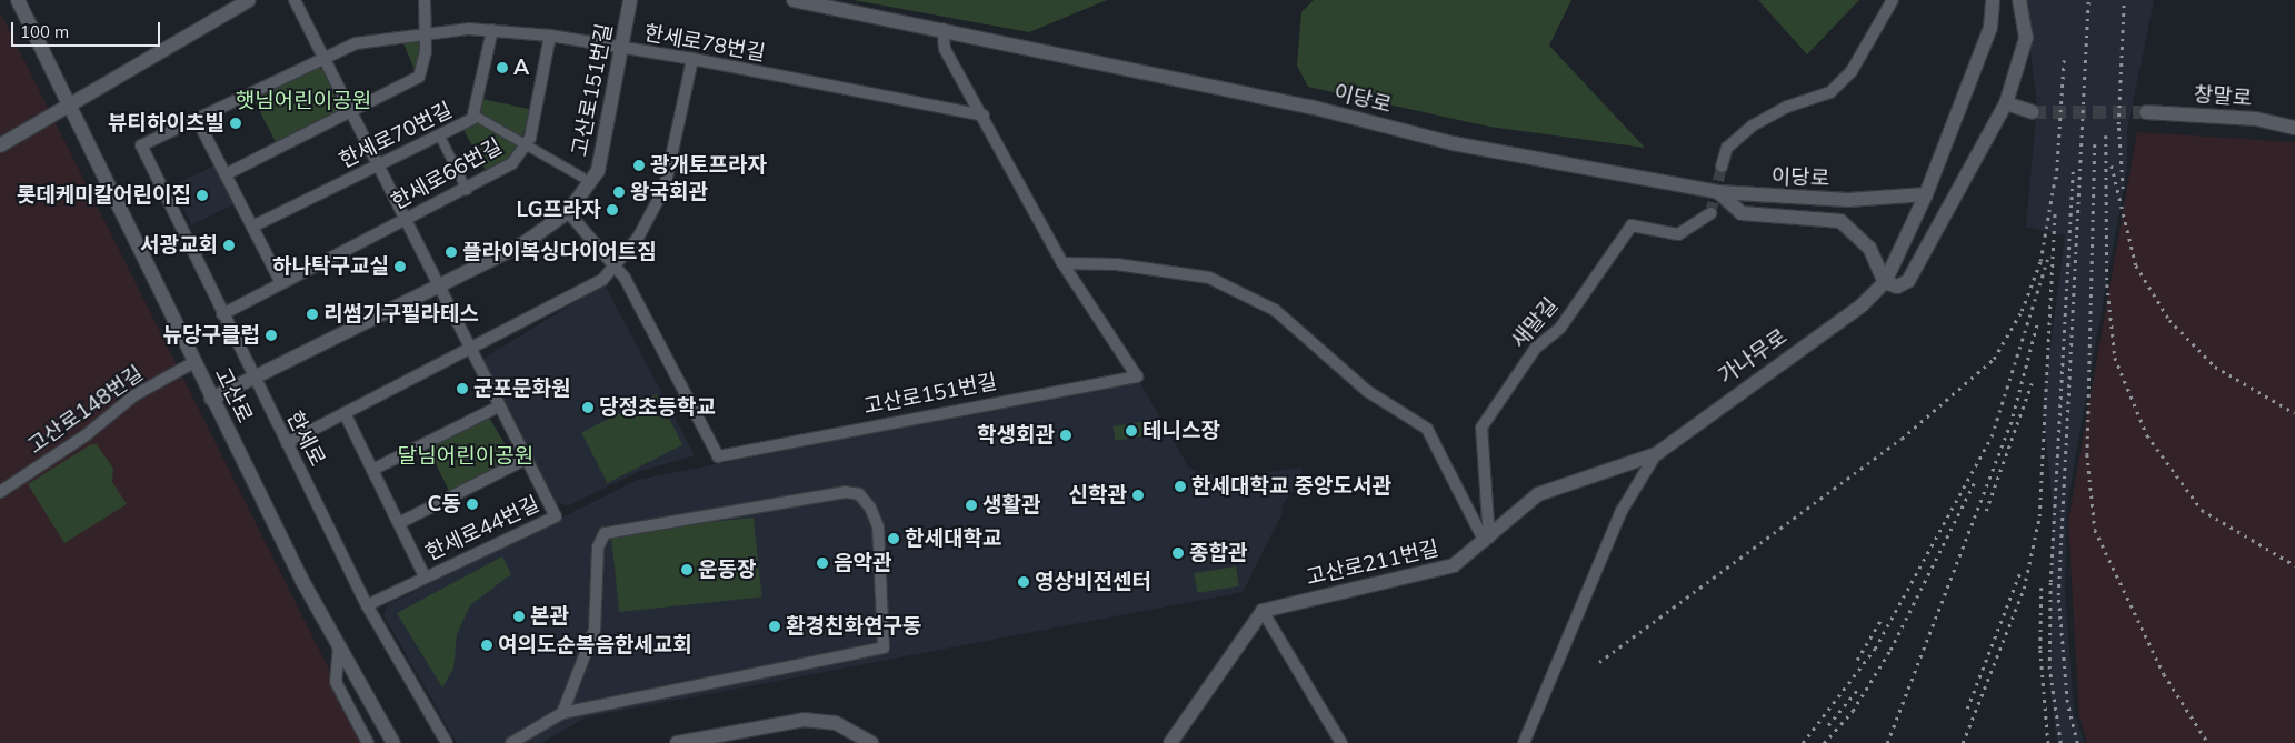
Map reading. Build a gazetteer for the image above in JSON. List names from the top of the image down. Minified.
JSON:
{"streets":{"street":["한세로78번길","고산로151번길","창말로","이당로","한세로70번길","한세로66번길","새말길","가나무로","고산로","고산로148번길","한세로","한세로44번길","고산로211번길"]},"crossings":[["한세로78번길","고산로151번길"],["한세로78번길","한세로70번길"],["한세로78번길","한세로66번길"],["한세로78번길","한세로"],["한세로78번길","한세로44번길"],["고산로151번길","이당로"],["고산로151번길","고산로"],["고산로151번길","한세로"],["고산로151번길","한세로44번길"],["이당로","가나무로"],["한세로70번길","한세로44번길"],["한세로66번길","한세로"],["한세로66번길","한세로44번길"],["새말길","고산로211번길"],["가나무로","고산로211번길"],["고산로","고산로148번길"],["한세로","한세로44번길"]],"parks":["햇님어린이공원","달님어린이공원"],"places":["A","뷰티하이츠빌","광개토프라자","왕국회관","롯데케미칼어린이집","LG프라자","서광교회","플라이복싱다이어트짐","하나탁구교실","리썸기구필라테스","뉴당구클럽","군포문화원","당정초등학교","테니스장","학생회관","한세대학교 중앙도서관","신학관","C동","생활관","한세대학교","종합관","음악관","운동장","영상비전센터","본관","환경친화연구동","여의도순복음한세교회"],"scale_bar":"100 m"}
